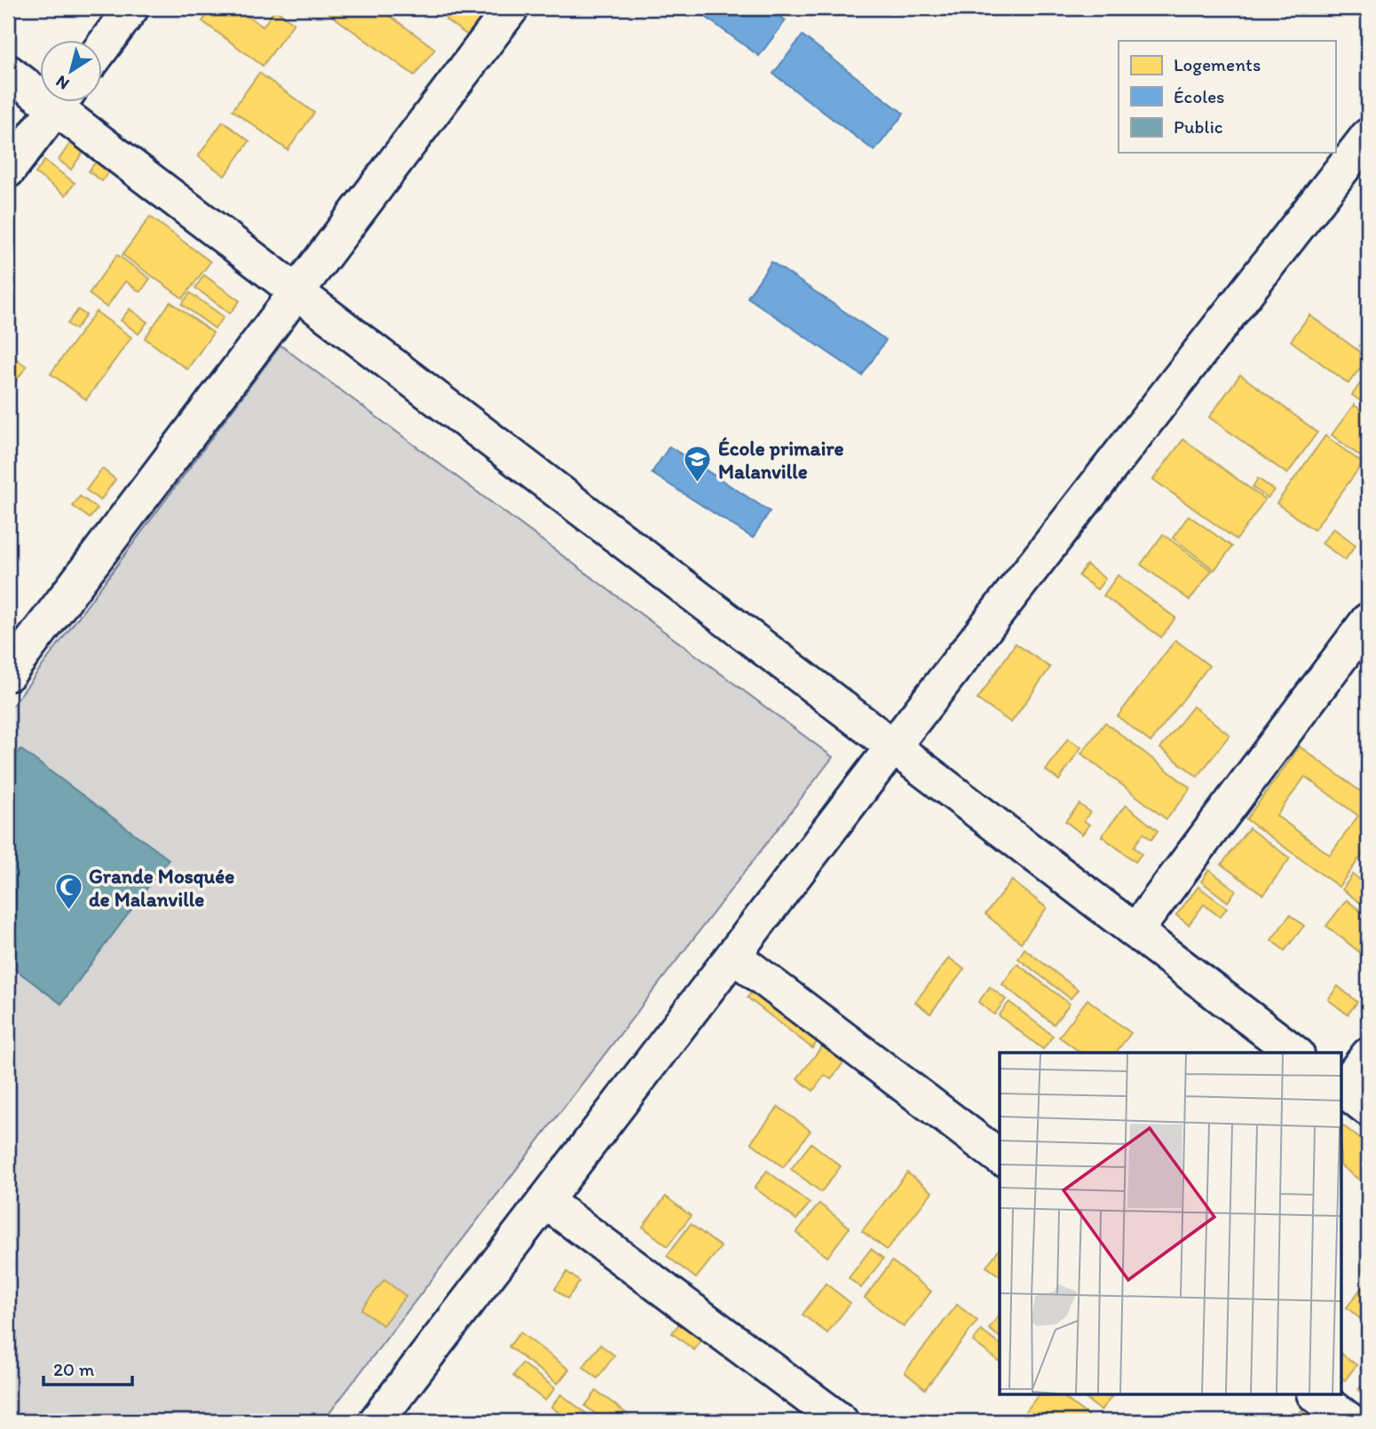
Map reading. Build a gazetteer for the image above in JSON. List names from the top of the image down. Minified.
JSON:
{"places":{"school or university":["École primaire Malanville"],"mosque":["Grande Mosquée de Malanville"]},"legend":["Logements","Écoles","Public"],"scale_bar":"20 m","north":"bottom left"}
